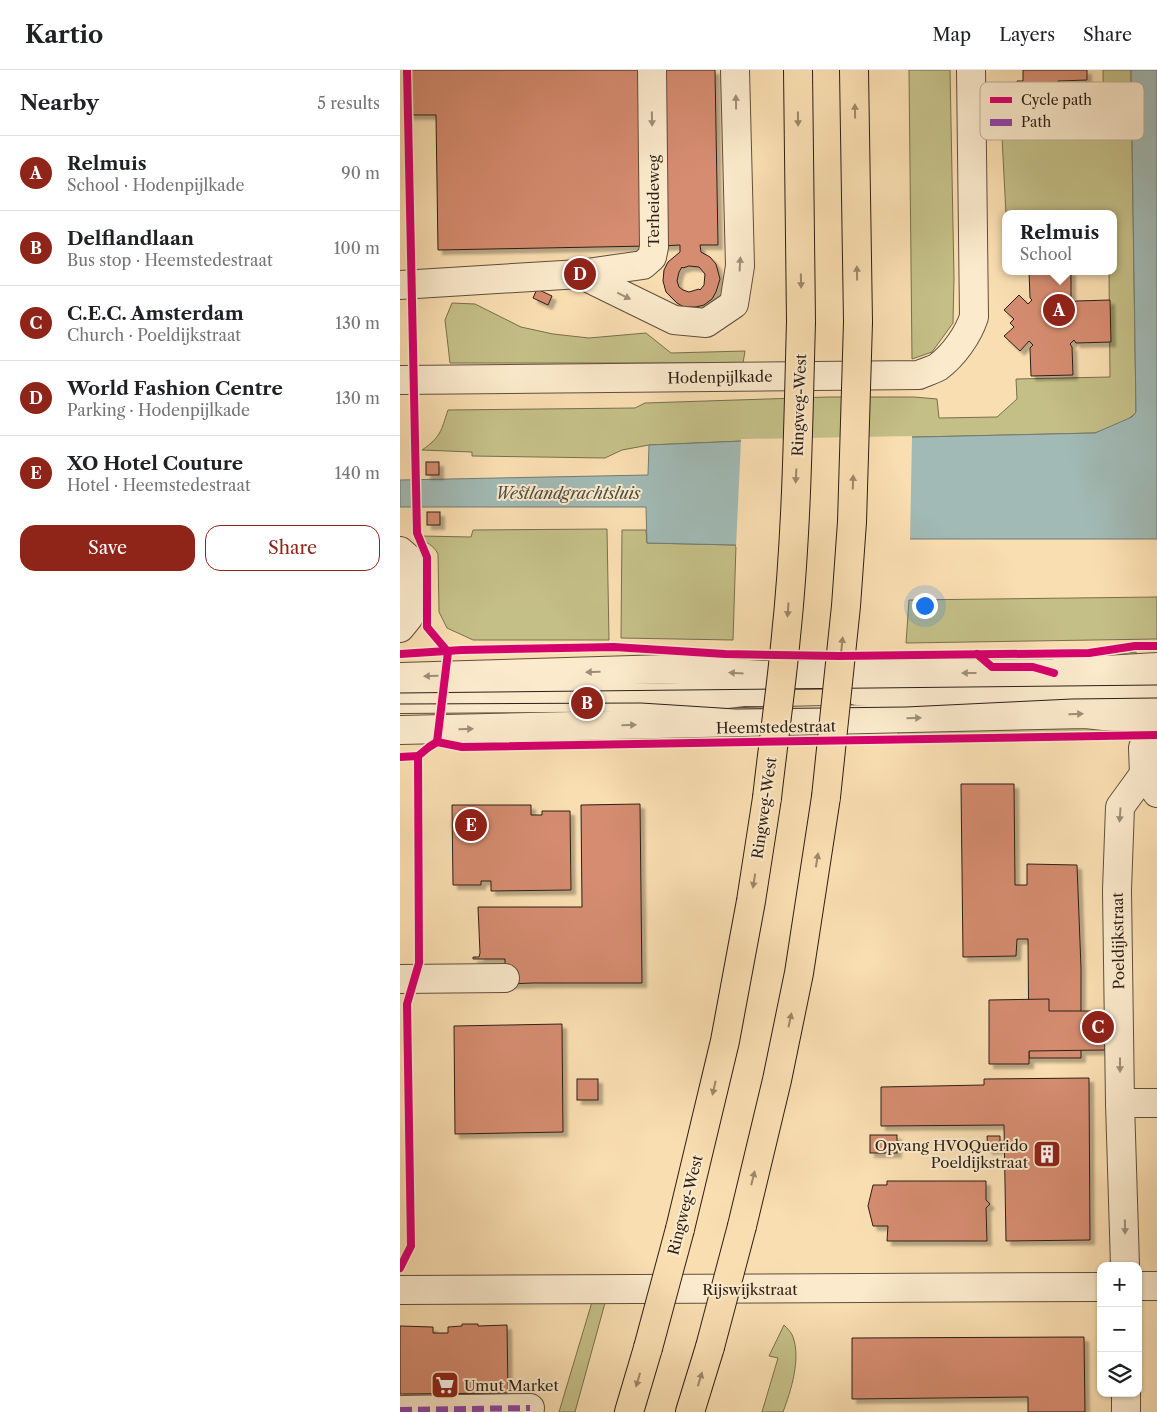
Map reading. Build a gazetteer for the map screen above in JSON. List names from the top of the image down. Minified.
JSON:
{"streets":{"highway":["Ringweg-West"],"street":["Terheideweg","Hodenpijlkade","Heemstedestraat","Poeldijkstraat","Rijswijkstraat"]},"crossings":[["Heemstedestraat","Poeldijkstraat"]],"one_way":["Terheideweg","Poeldijkstraat"],"water":["Westlandgrachtsluis"],"places":{"building":["Opvang HVOQuerido Poeldijkstraat"],"supermarket":["Umut Market"]},"legend":["Cycle path","Path"],"page":{"header":"Kartio","nav":["Map","Layers","Share"],"heading":["Nearby","5 results"],"list":[{"mark":"A","name":"Relmuis","note":"School · Hodenpijlkade","value":"90 m"},{"mark":"B","name":"Delflandlaan","note":"Bus stop · Heemstedestraat","value":"100 m"},{"mark":"C","name":"C.E.C. Amsterdam","note":"Church · Poeldijkstraat","value":"130 m"},{"mark":"D","name":"World Fashion Centre","note":"Parking · Hodenpijlkade","value":"130 m"},{"mark":"E","name":"XO Hotel Couture","note":"Hotel · Heemstedestraat","value":"140 m"}],"popup":["Relmuis","School"],"pins":["D","A","B","E","C"],"buttons":["Save","Share"],"map_buttons":["+","−"]}}
